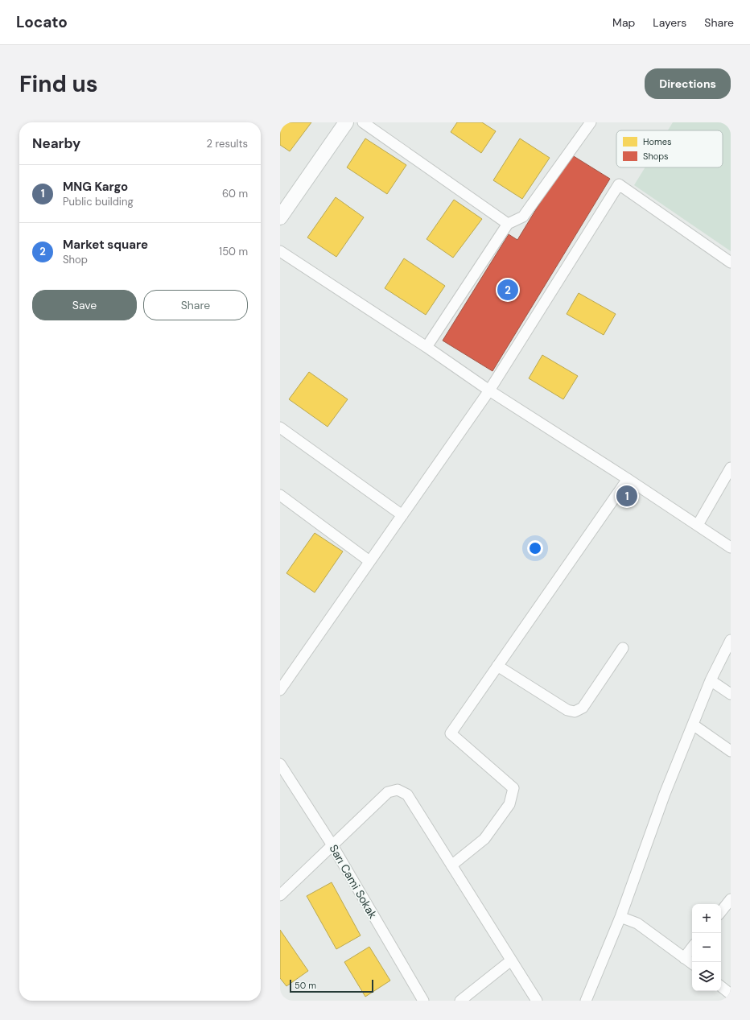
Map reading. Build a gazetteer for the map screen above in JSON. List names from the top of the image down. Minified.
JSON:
{"streets":{"street":["Sarı Cami Sokak"]},"legend":["Homes","Shops"],"scale_bar":"50 m","page":{"header":"Locato","nav":["Map","Layers","Share"],"buttons":["Directions",["Save","Share"]],"title":"Find us","heading":["Nearby","2 results"],"list":[{"mark":"1","name":"MNG Kargo","note":"Public building","value":"60 m"},{"mark":"2","name":"Market square","note":"Shop","value":"150 m"}],"pins":["2","1"],"map_buttons":["+","−"],"scale":"50 m"}}
